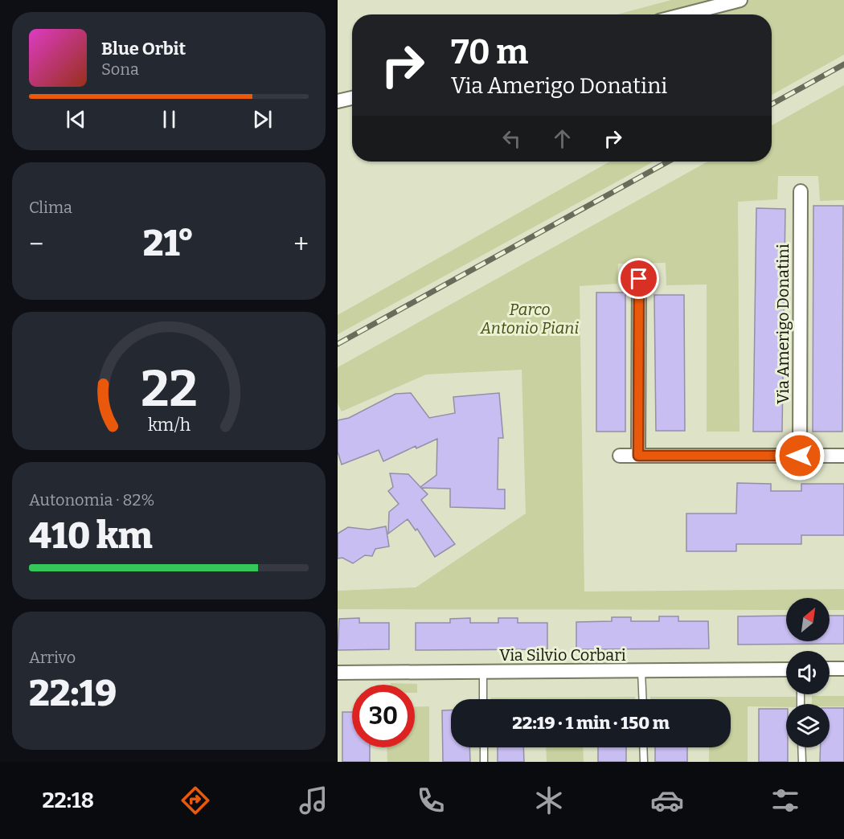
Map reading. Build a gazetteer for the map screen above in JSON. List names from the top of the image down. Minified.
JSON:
{"streets":{"street":["Via Amerigo Donatini","Via Silvio Corbari"]},"parks":["Parco Antonio Piani"],"north":"top right","page":{"turn":["70 m","Via Amerigo Donatini"],"song":["Blue Orbit","Sona"],"tile":["Clima",["Autonomia · 82%","410 km"],["Arrivo","22:19"]],"heat":["−","21°","+"],"limit":"30","trip":"22:19 · 1 min · 150 m","tabs":"22:18","gauge":["22","km/h"]}}
